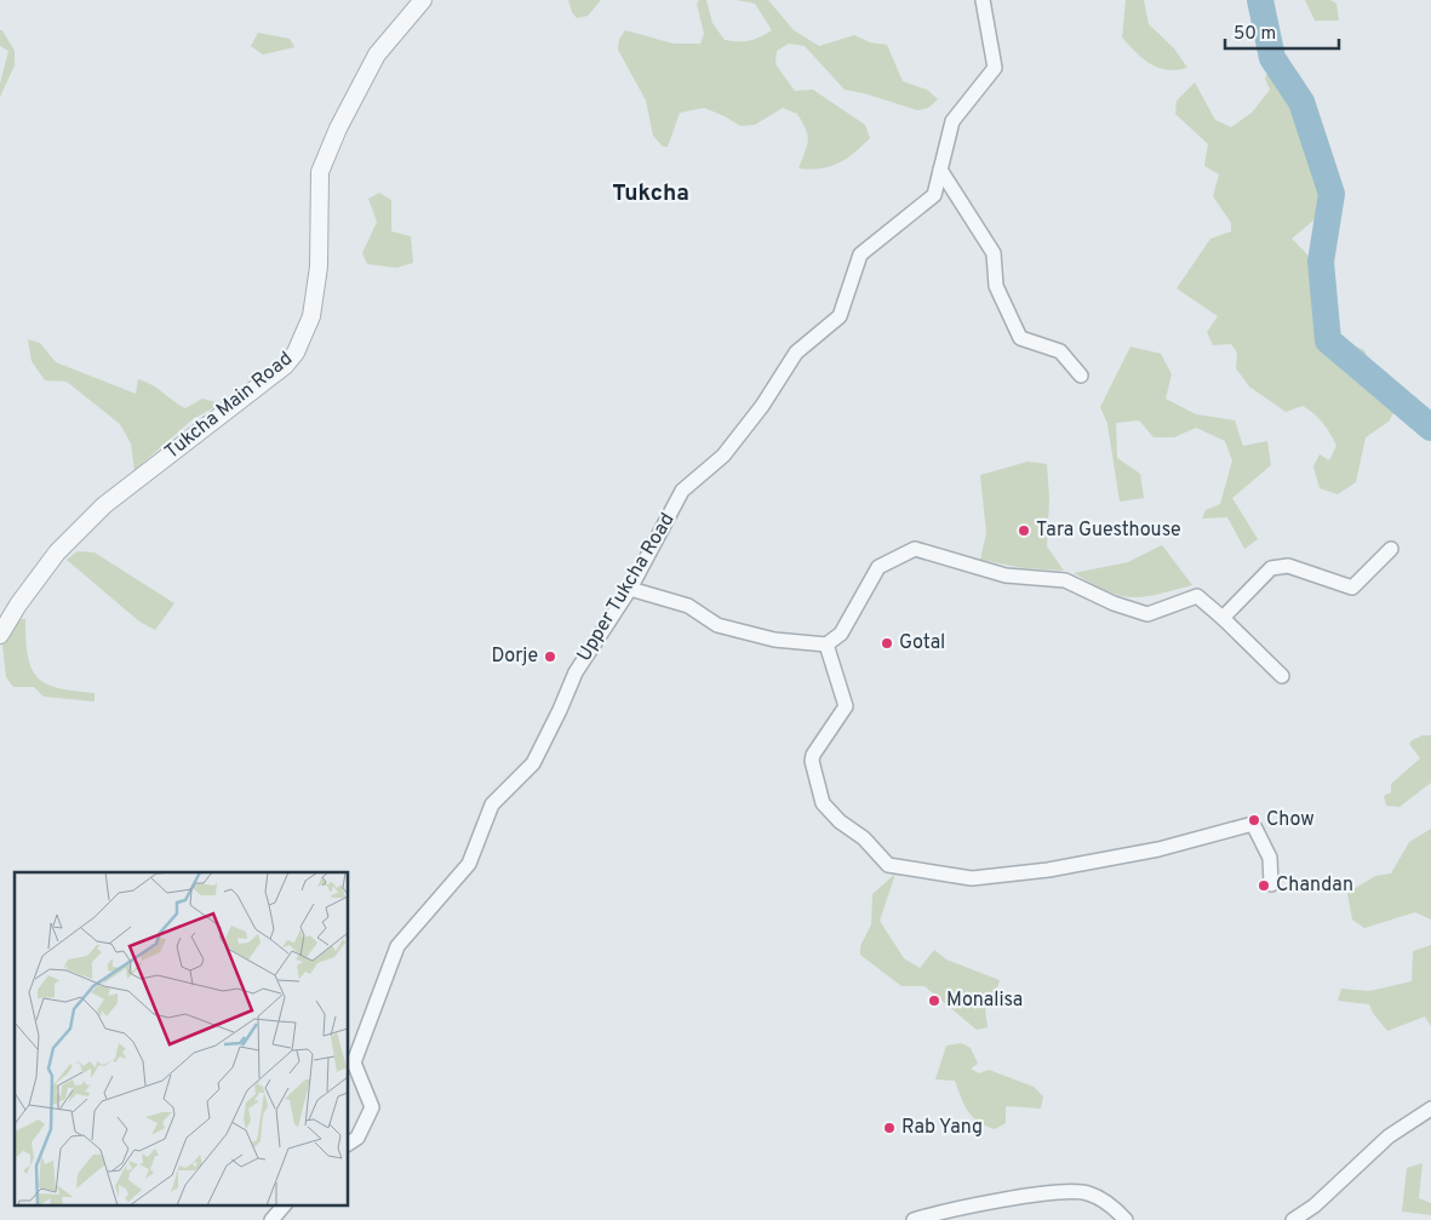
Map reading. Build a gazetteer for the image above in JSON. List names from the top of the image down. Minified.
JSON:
{"streets":{"street":["Tukcha Main Road","Upper Tukcha Road"]},"districts":["Tukcha"],"places":["Tara Guesthouse","Gotal","Dorje","Chow","Chandan","Monalisa","Rab Yang"],"scale_bar":"50 m"}
